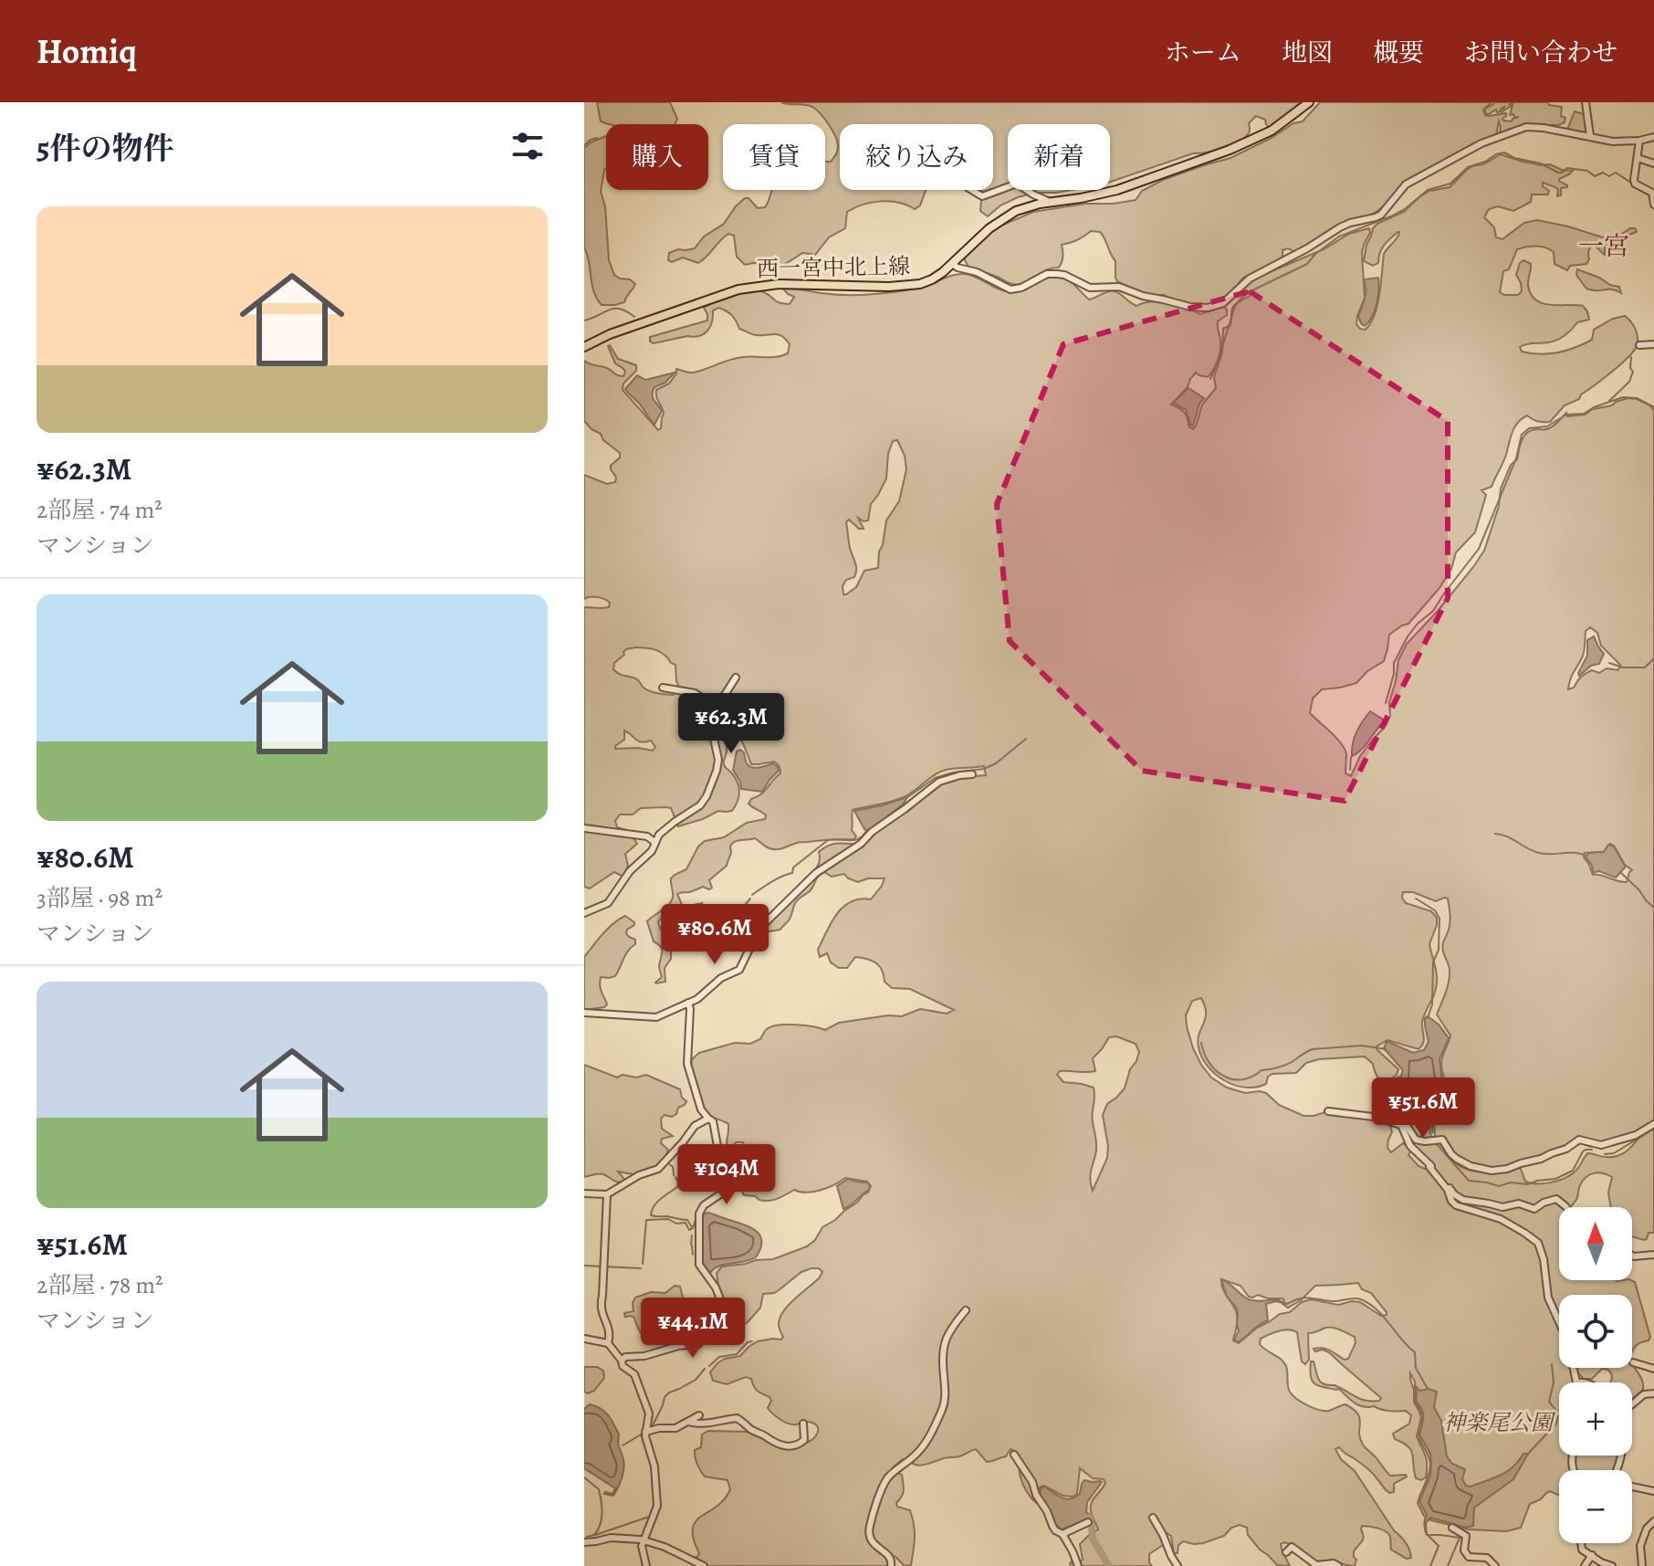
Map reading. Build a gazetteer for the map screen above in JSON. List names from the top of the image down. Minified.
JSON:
{"streets":{"main road":["西一宮中北上線"]},"districts":["一宮"],"parks":["神楽尾公園"],"north":"top","page":{"header":"Homiq","nav":["ホーム","地図","概要","お問い合わせ"],"heading":"5件の物件","chip":["購入","賃貸","絞り込み","新着"],"list":[{"name":"¥62.3M","note":"2部屋 · 74 m² · マンション"},{"name":"¥80.6M","note":"3部屋 · 98 m² · マンション"},{"name":"¥51.6M","note":"2部屋 · 78 m² · マンション"}],"price":["¥62.3M","¥80.6M","¥51.6M","¥104M","¥44.1M"],"map_buttons":["+","−"]}}
